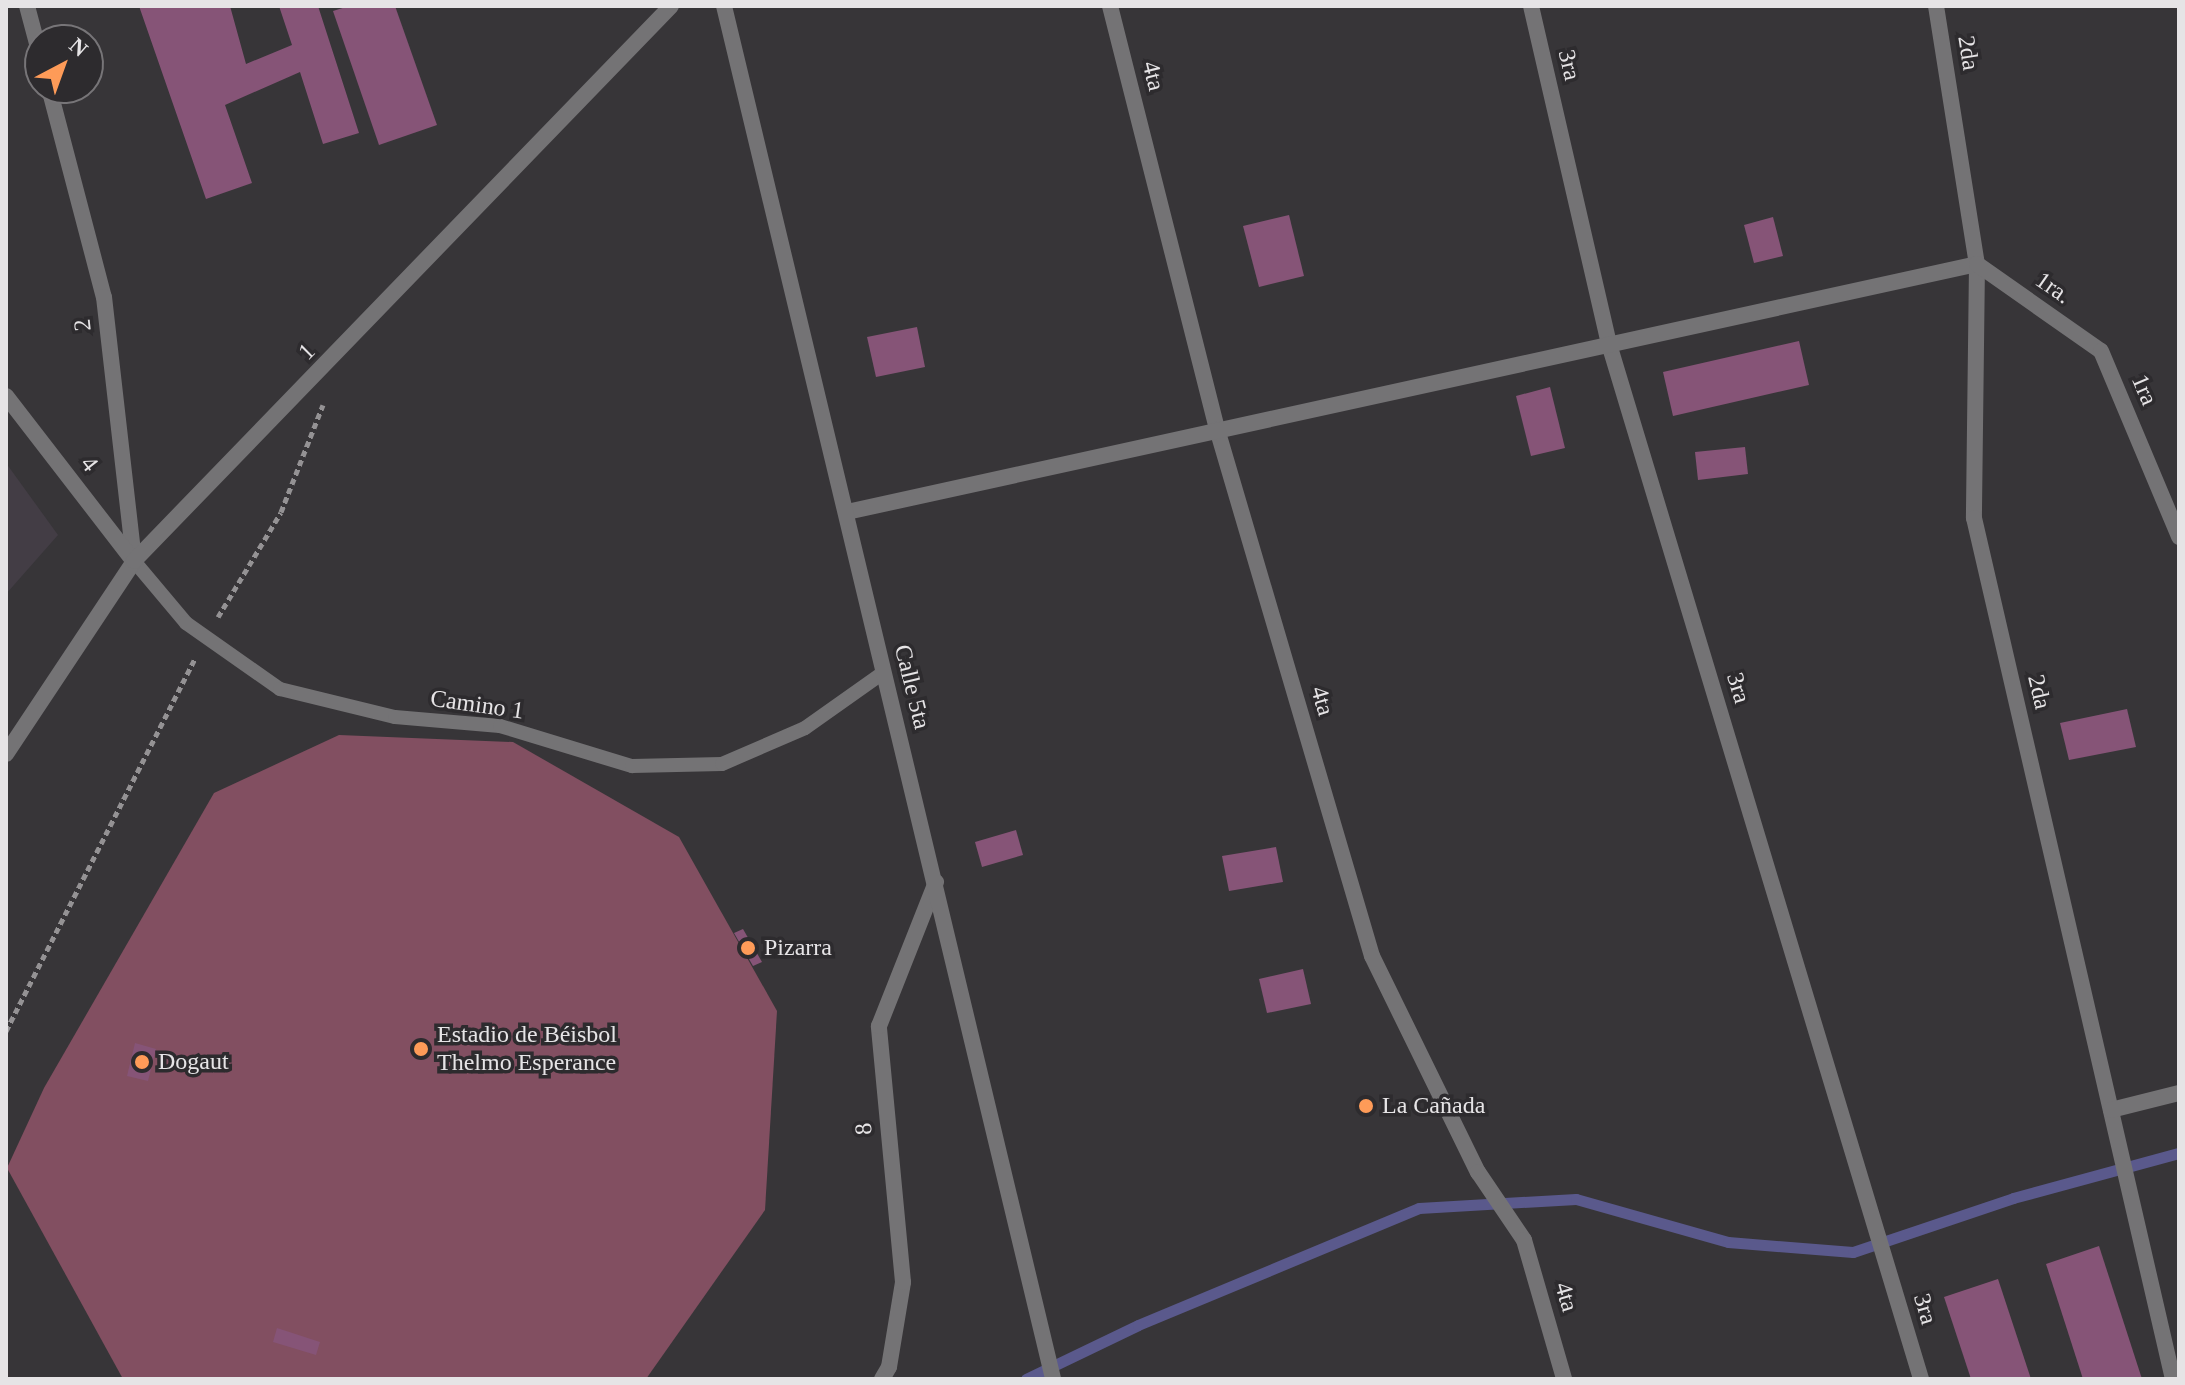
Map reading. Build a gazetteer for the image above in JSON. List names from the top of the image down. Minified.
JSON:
{"streets":{"street":["2da","3ra","4ta","1ra.","2","1","1ra","4","Calle 5ta","8"],"lane":["Camino 1"]},"crossings":[["2da","1ra."],["1ra.","1ra"],["2","1"],["2","4"],["2","Camino 1"],["1","4"],["1","Camino 1"],["4","Camino 1"],["Calle 5ta","Camino 1"],["Calle 5ta","8"]],"places":["Pizarra","Estadio de Béisbol Thelmo Esperance","Dogaut","La Cañada"],"north":"top right"}
